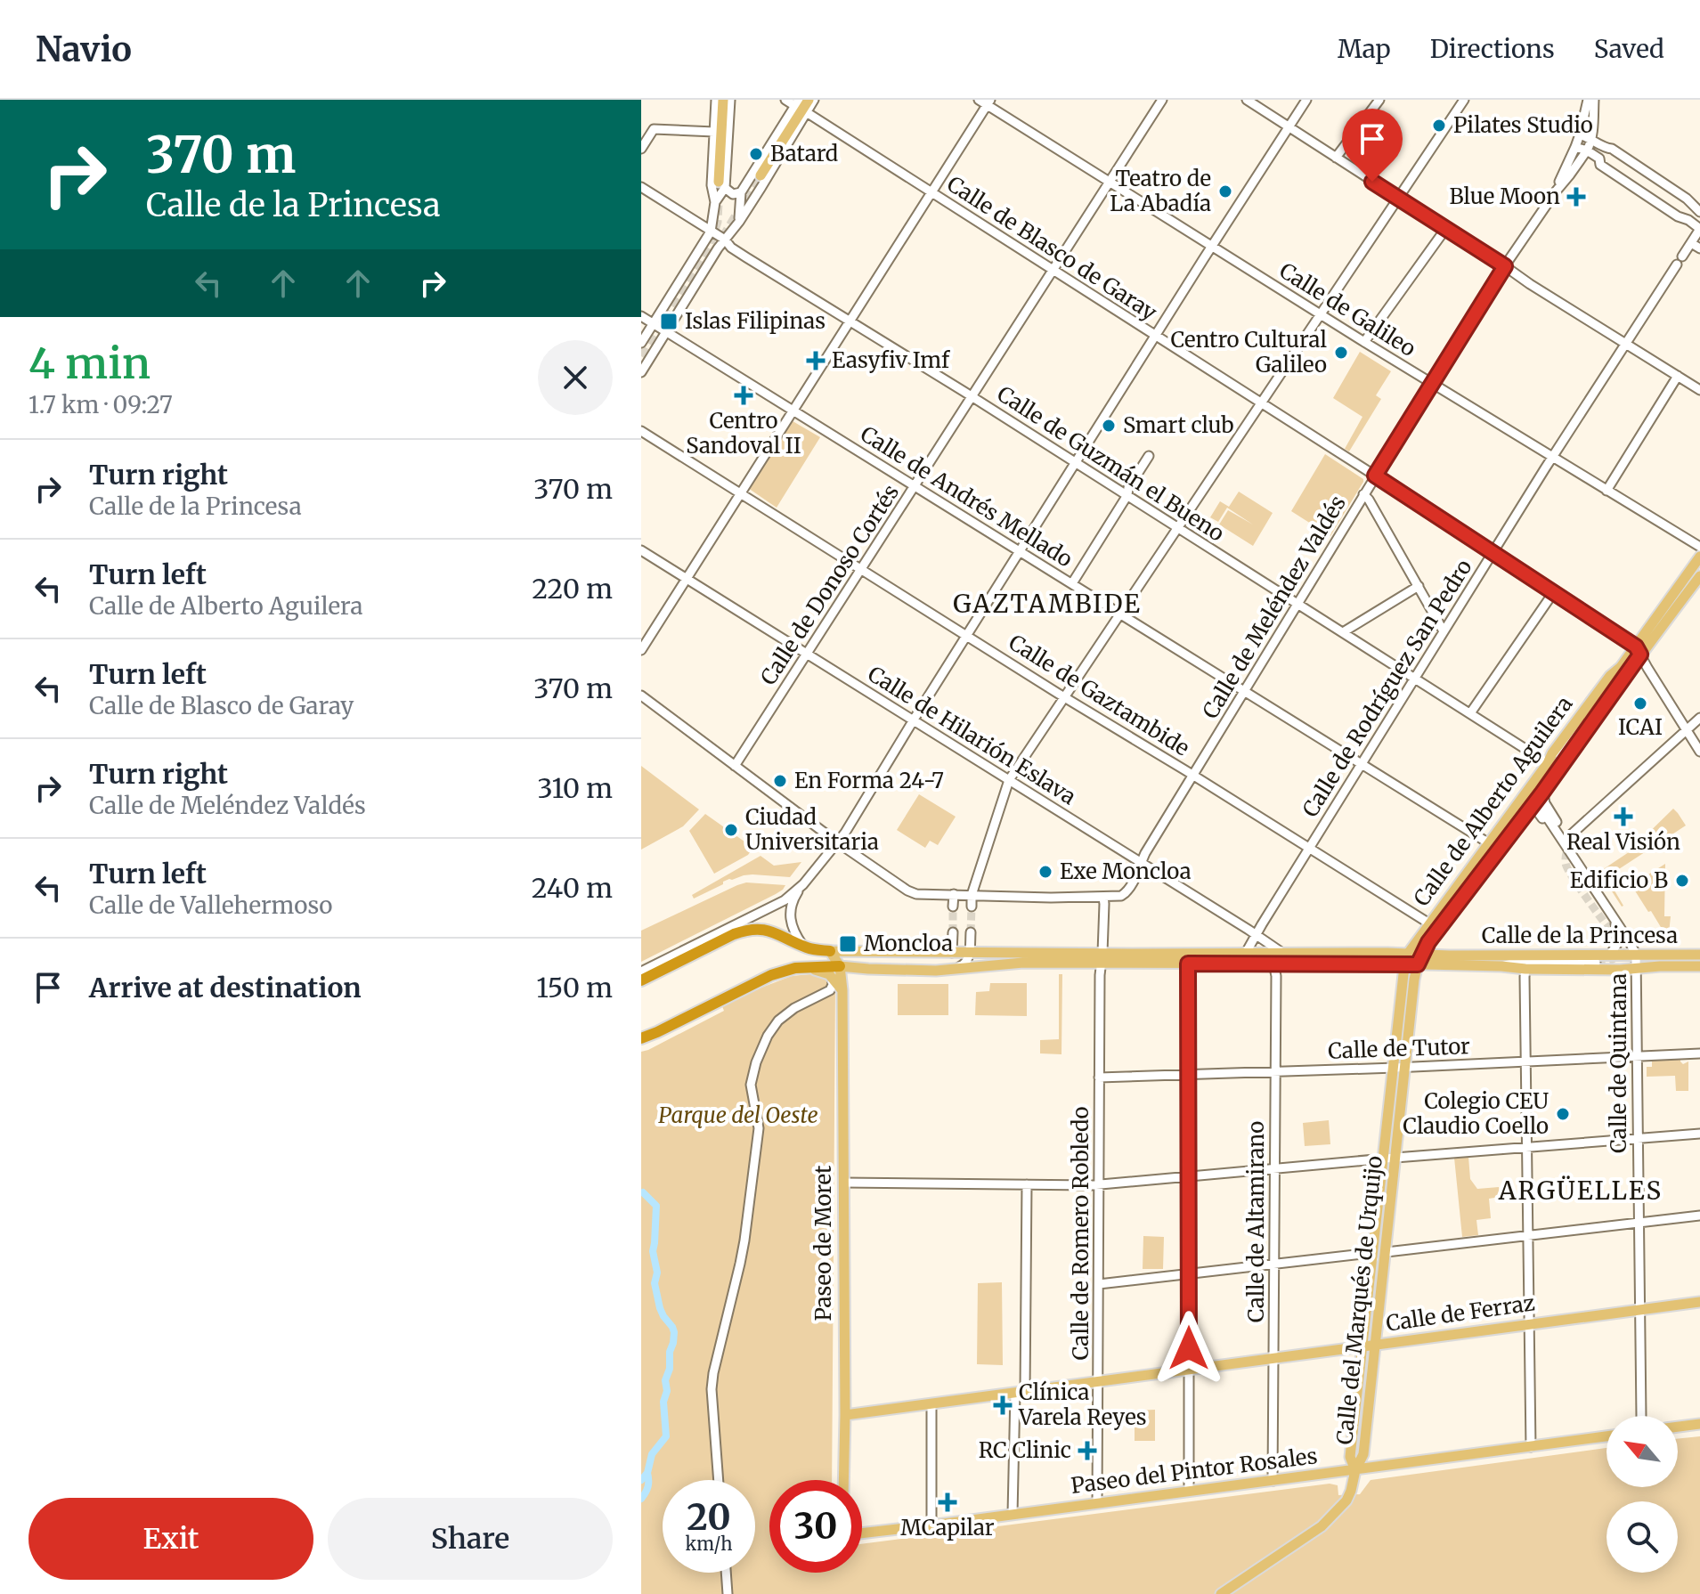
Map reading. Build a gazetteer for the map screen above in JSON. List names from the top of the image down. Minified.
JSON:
{"streets":{"highway":["Calle de la Princesa"],"main road":["Calle de Alberto Aguilera","Paseo de Moret","Calle del Marqués de Urquijo","Calle de Ferraz","Paseo del Pintor Rosales"],"street":["Calle de Blasco de Garay","Calle de Galileo","Calle de Guzmán el Bueno","Calle de Andrés Mellado","Calle de Donoso Cortés","Calle de Meléndez Valdés","Calle de Rodríguez San Pedro","Calle de Gaztambide","Calle de Hilarión Eslava","Calle de Tutor","Calle de Quintana","Calle de Altamirano","Calle de Romero Robledo"]},"crossings":[["Calle de Blasco de Garay","Calle de Donoso Cortés"],["Calle de Blasco de Garay","Calle de Meléndez Valdés"],["Calle de Blasco de Garay","Calle de Rodríguez San Pedro"],["Calle de Blasco de Garay","Calle de Alberto Aguilera"],["Calle de Galileo","Calle de Donoso Cortés"],["Calle de Galileo","Calle de Meléndez Valdés"],["Calle de Galileo","Calle de Rodríguez San Pedro"],["Calle de Guzmán el Bueno","Calle de Donoso Cortés"],["Calle de Guzmán el Bueno","Calle de Meléndez Valdés"],["Calle de Guzmán el Bueno","Calle de Rodríguez San Pedro"],["Calle de Guzmán el Bueno","Calle de Alberto Aguilera"],["Calle de Andrés Mellado","Calle de Donoso Cortés"],["Calle de Andrés Mellado","Calle de Meléndez Valdés"],["Calle de Andrés Mellado","Calle de Rodríguez San Pedro"],["Calle de Andrés Mellado","Calle de Alberto Aguilera"],["Calle de Donoso Cortés","Calle de Gaztambide"],["Calle de Donoso Cortés","Calle de Hilarión Eslava"],["Calle de Meléndez Valdés","Calle de Gaztambide"],["Calle de Meléndez Valdés","Calle de Hilarión Eslava"],["Calle de Rodríguez San Pedro","Calle de Gaztambide"],["Calle de Rodríguez San Pedro","Calle de Hilarión Eslava"],["Calle de Rodríguez San Pedro","Calle de la Princesa"],["Calle de Gaztambide","Calle de Alberto Aguilera"],["Calle de Hilarión Eslava","Calle de la Princesa"],["Calle de Alberto Aguilera","Calle de la Princesa"],["Calle de Alberto Aguilera","Calle del Marqués de Urquijo"],["Calle de la Princesa","Calle de Quintana"],["Calle de la Princesa","Calle de Altamirano"],["Calle de la Princesa","Calle de Romero Robledo"],["Calle de la Princesa","Paseo de Moret"],["Calle de la Princesa","Calle del Marqués de Urquijo"],["Calle de Tutor","Calle de Quintana"],["Calle de Tutor","Calle de Altamirano"],["Calle de Tutor","Calle de Romero Robledo"],["Calle de Tutor","Calle del Marqués de Urquijo"],["Calle de Quintana","Calle de Ferraz"],["Calle de Altamirano","Calle de Ferraz"],["Calle de Altamirano","Paseo del Pintor Rosales"],["Calle de Romero Robledo","Calle de Ferraz"],["Calle de Romero Robledo","Paseo del Pintor Rosales"],["Paseo de Moret","Calle de Ferraz"],["Calle del Marqués de Urquijo","Calle de Ferraz"],["Calle del Marqués de Urquijo","Paseo del Pintor Rosales"]],"districts":["GAZTAMBIDE","ARGÜELLES"],"parks":["Parque del Oeste"],"places":{"other":["Pilates Studio","Batard","Teatro de La Abadía","Centro Cultural Galileo","Smart club","ICAI","En Forma 24-7","Ciudad Universitaria","Exe Moncloa","Edificio B","Colegio CEU Claudio Coello"],"health":["Blue Moon","Easyfiv Imf","Centro Sandoval II","Real Visión","Clínica Varela Reyes","RC Clinic","MCapilar"],"transit":["Islas Filipinas","Moncloa"]},"north":"top left","page":{"header":"Navio","nav":["Map","Directions","Saved"],"turn":["370 m","Calle de la Princesa"],"heading":["4 min","1.7 km · 09:27"],"list":[{"name":"Turn right","note":"Calle de la Princesa","value":"370 m"},{"name":"Turn left","note":"Calle de Alberto Aguilera","value":"220 m"},{"name":"Turn left","note":"Calle de Blasco de Garay","value":"370 m"},{"name":"Turn right","note":"Calle de Meléndez Valdés","value":"310 m"},{"name":"Turn left","note":"Calle de Vallehermoso","value":"240 m"},{"name":"Arrive at destination","value":"150 m"}],"speed":"20 km/h","limit":"30","buttons":["Exit","Share"]}}
